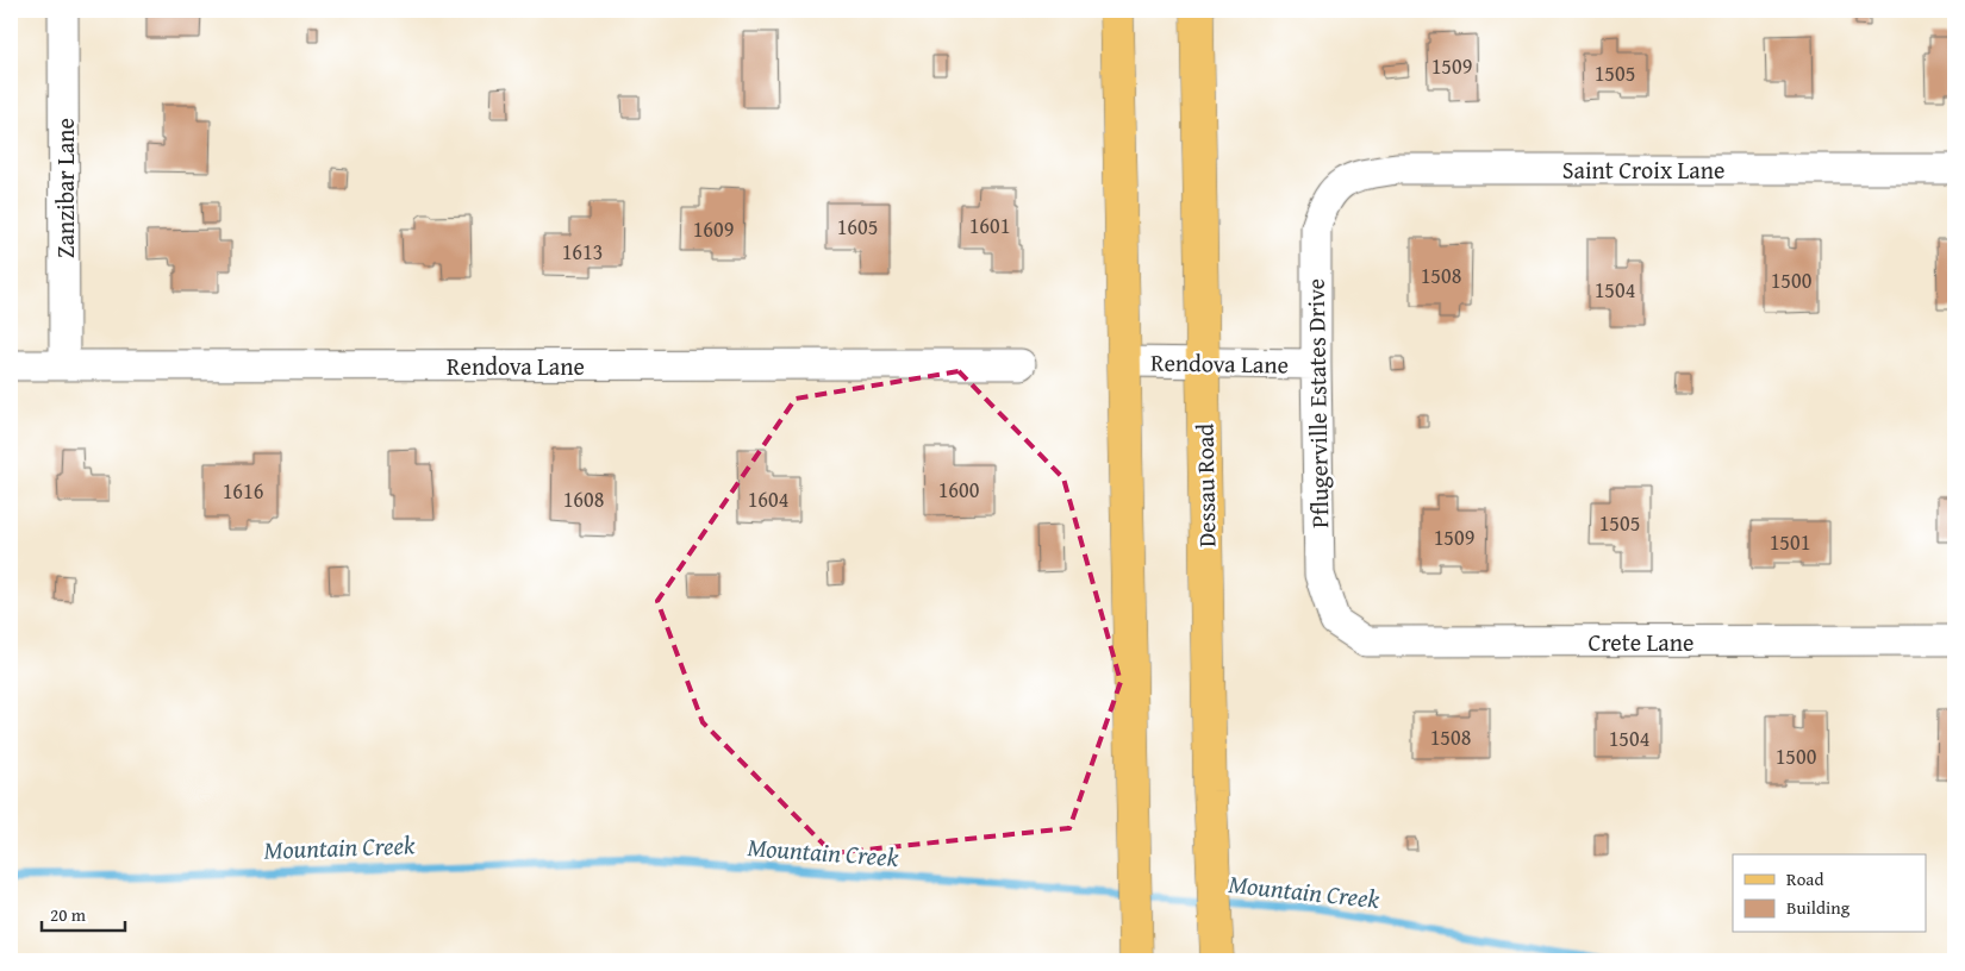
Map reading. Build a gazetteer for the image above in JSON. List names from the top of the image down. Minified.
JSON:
{"streets":{"main road":["Dessau Road"],"street":["Saint Croix Lane","Zanzibar Lane","Rendova Lane","Pflugerville Estates Drive","Crete Lane"]},"crossings":[["Saint Croix Lane","Pflugerville Estates Drive"],["Zanzibar Lane","Rendova Lane"],["Rendova Lane","Pflugerville Estates Drive"],["Rendova Lane","Dessau Road"],["Pflugerville Estates Drive","Crete Lane"]],"water":["Mountain Creek"],"house_numbers":["1509","1505","1601","1605","1609","1613","1508","1500","1504","1600","1616","1608","1604","1505","1509","1501","1508","1504","1500"],"legend":["Road","Building"],"scale_bar":"20 m"}
